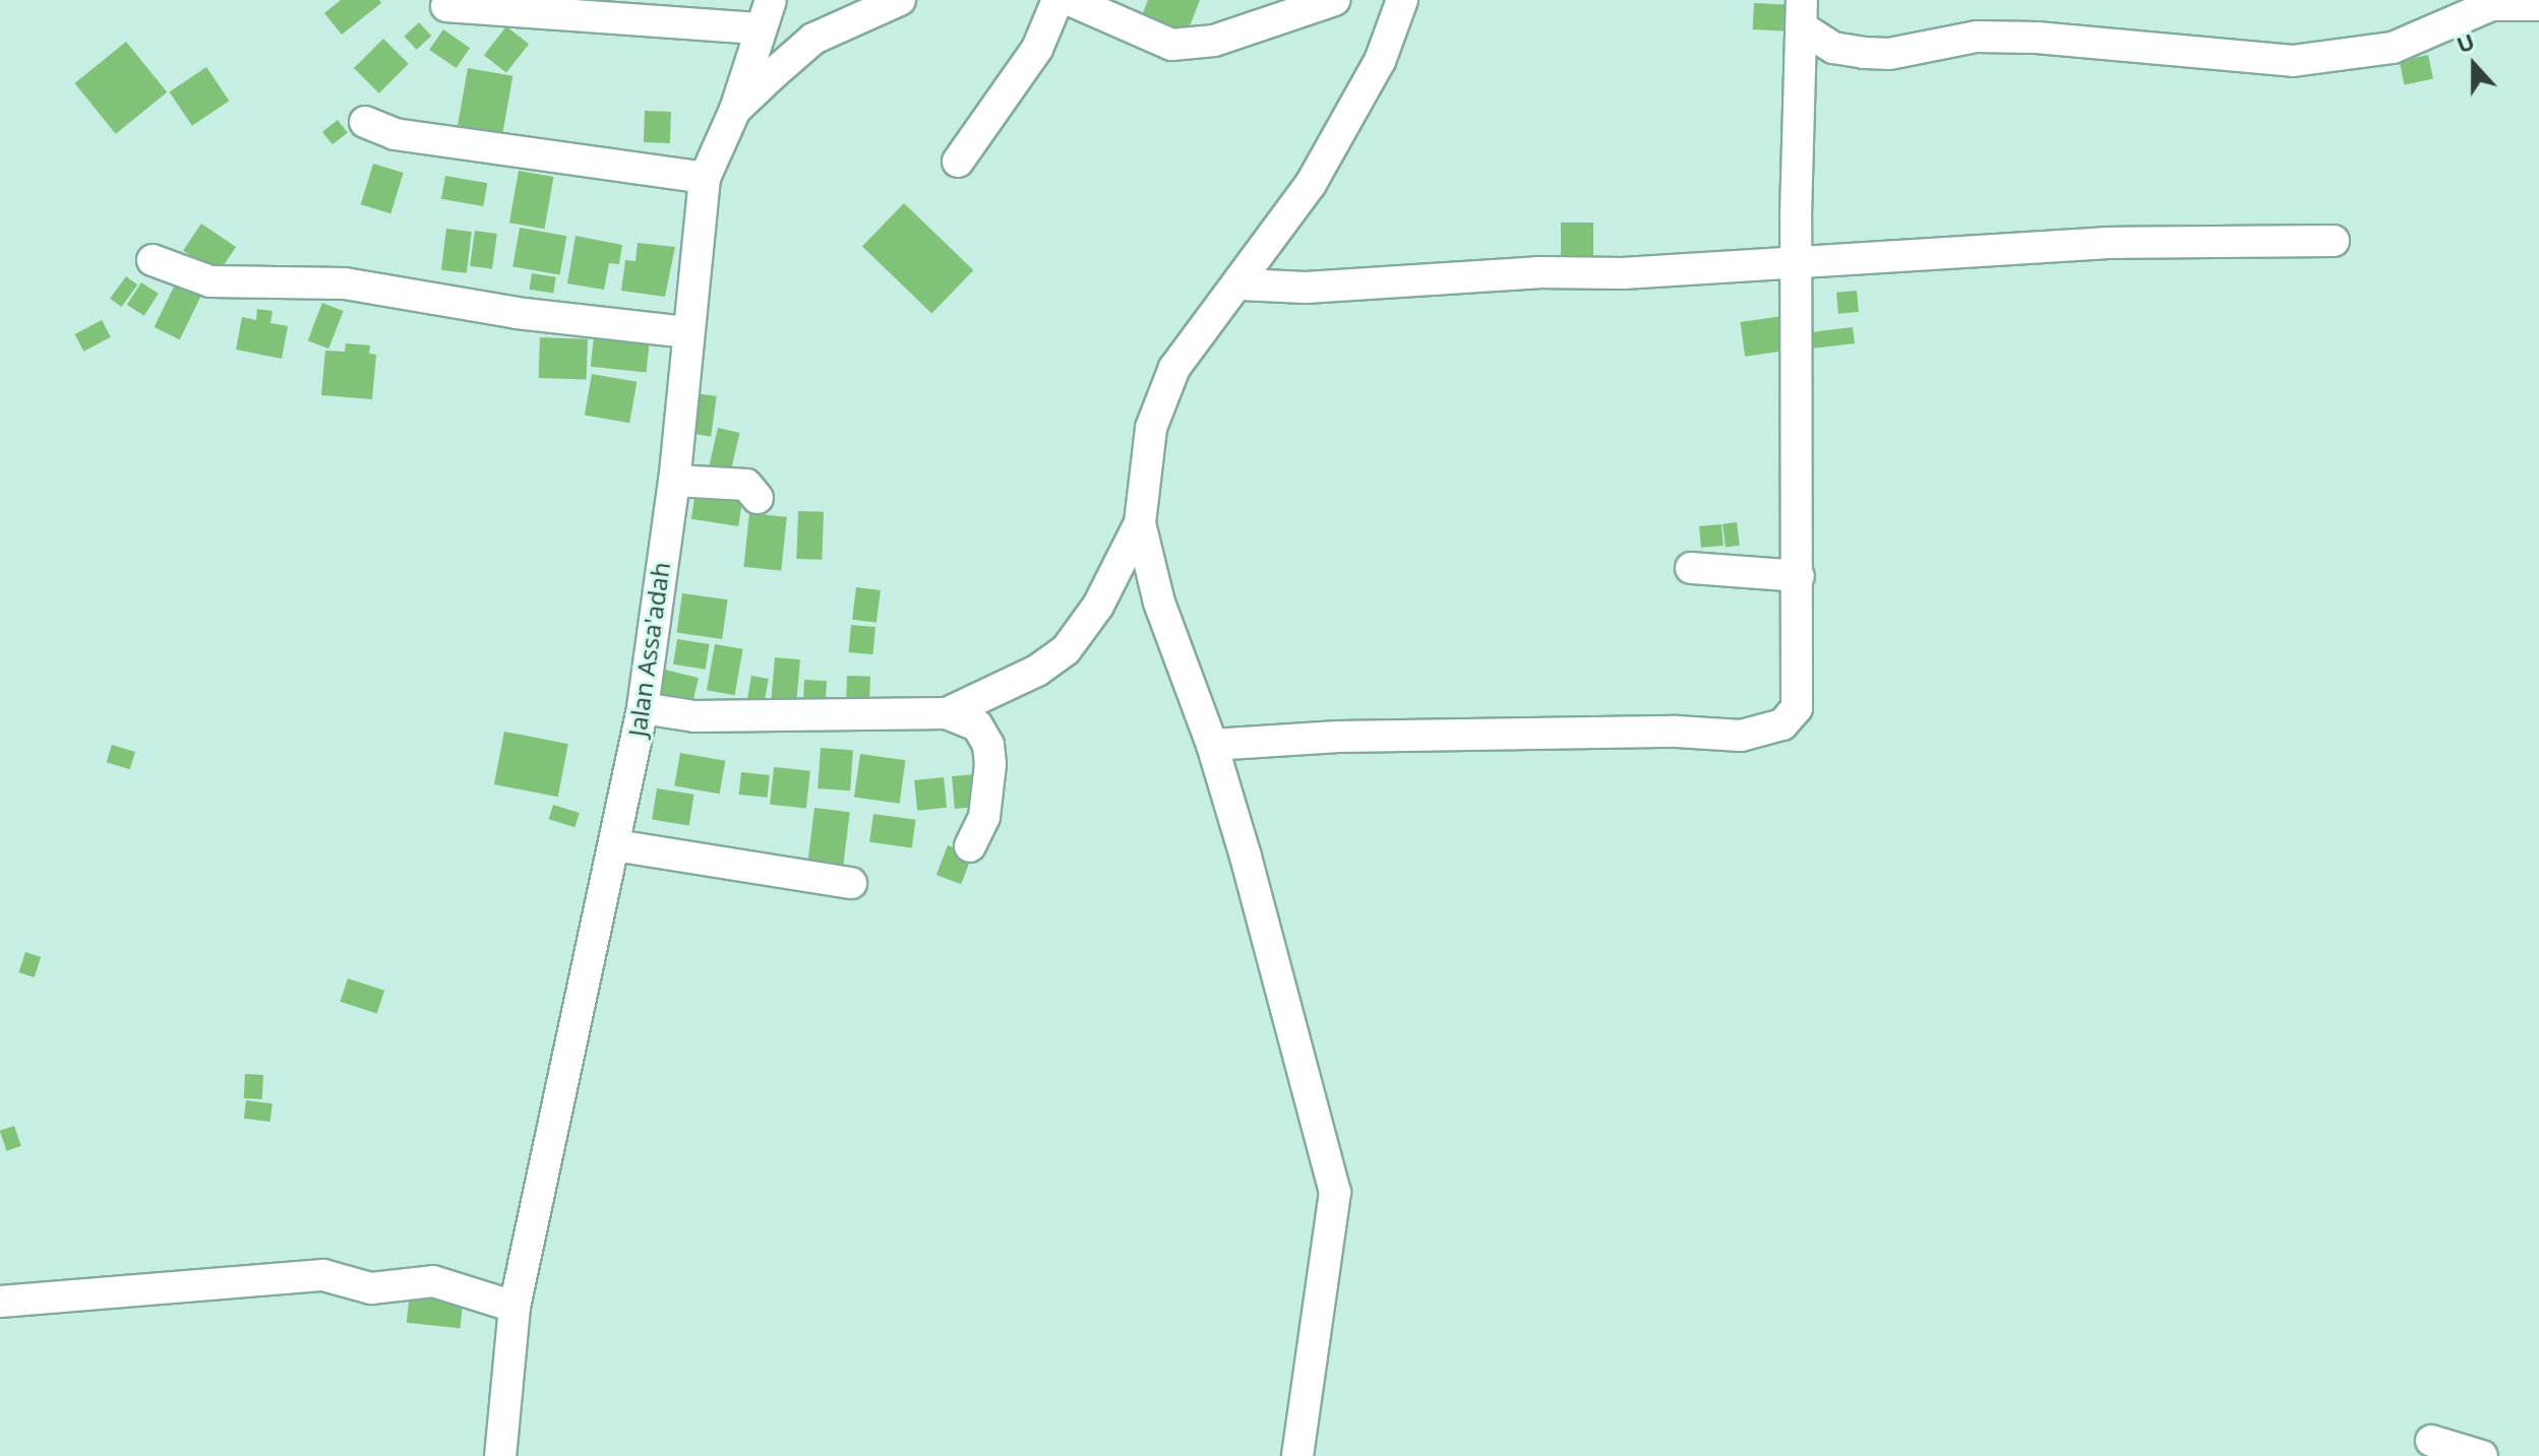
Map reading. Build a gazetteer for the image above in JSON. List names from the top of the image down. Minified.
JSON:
{"streets":{"street":["Jalan Assa'adah"]},"north":"top"}
